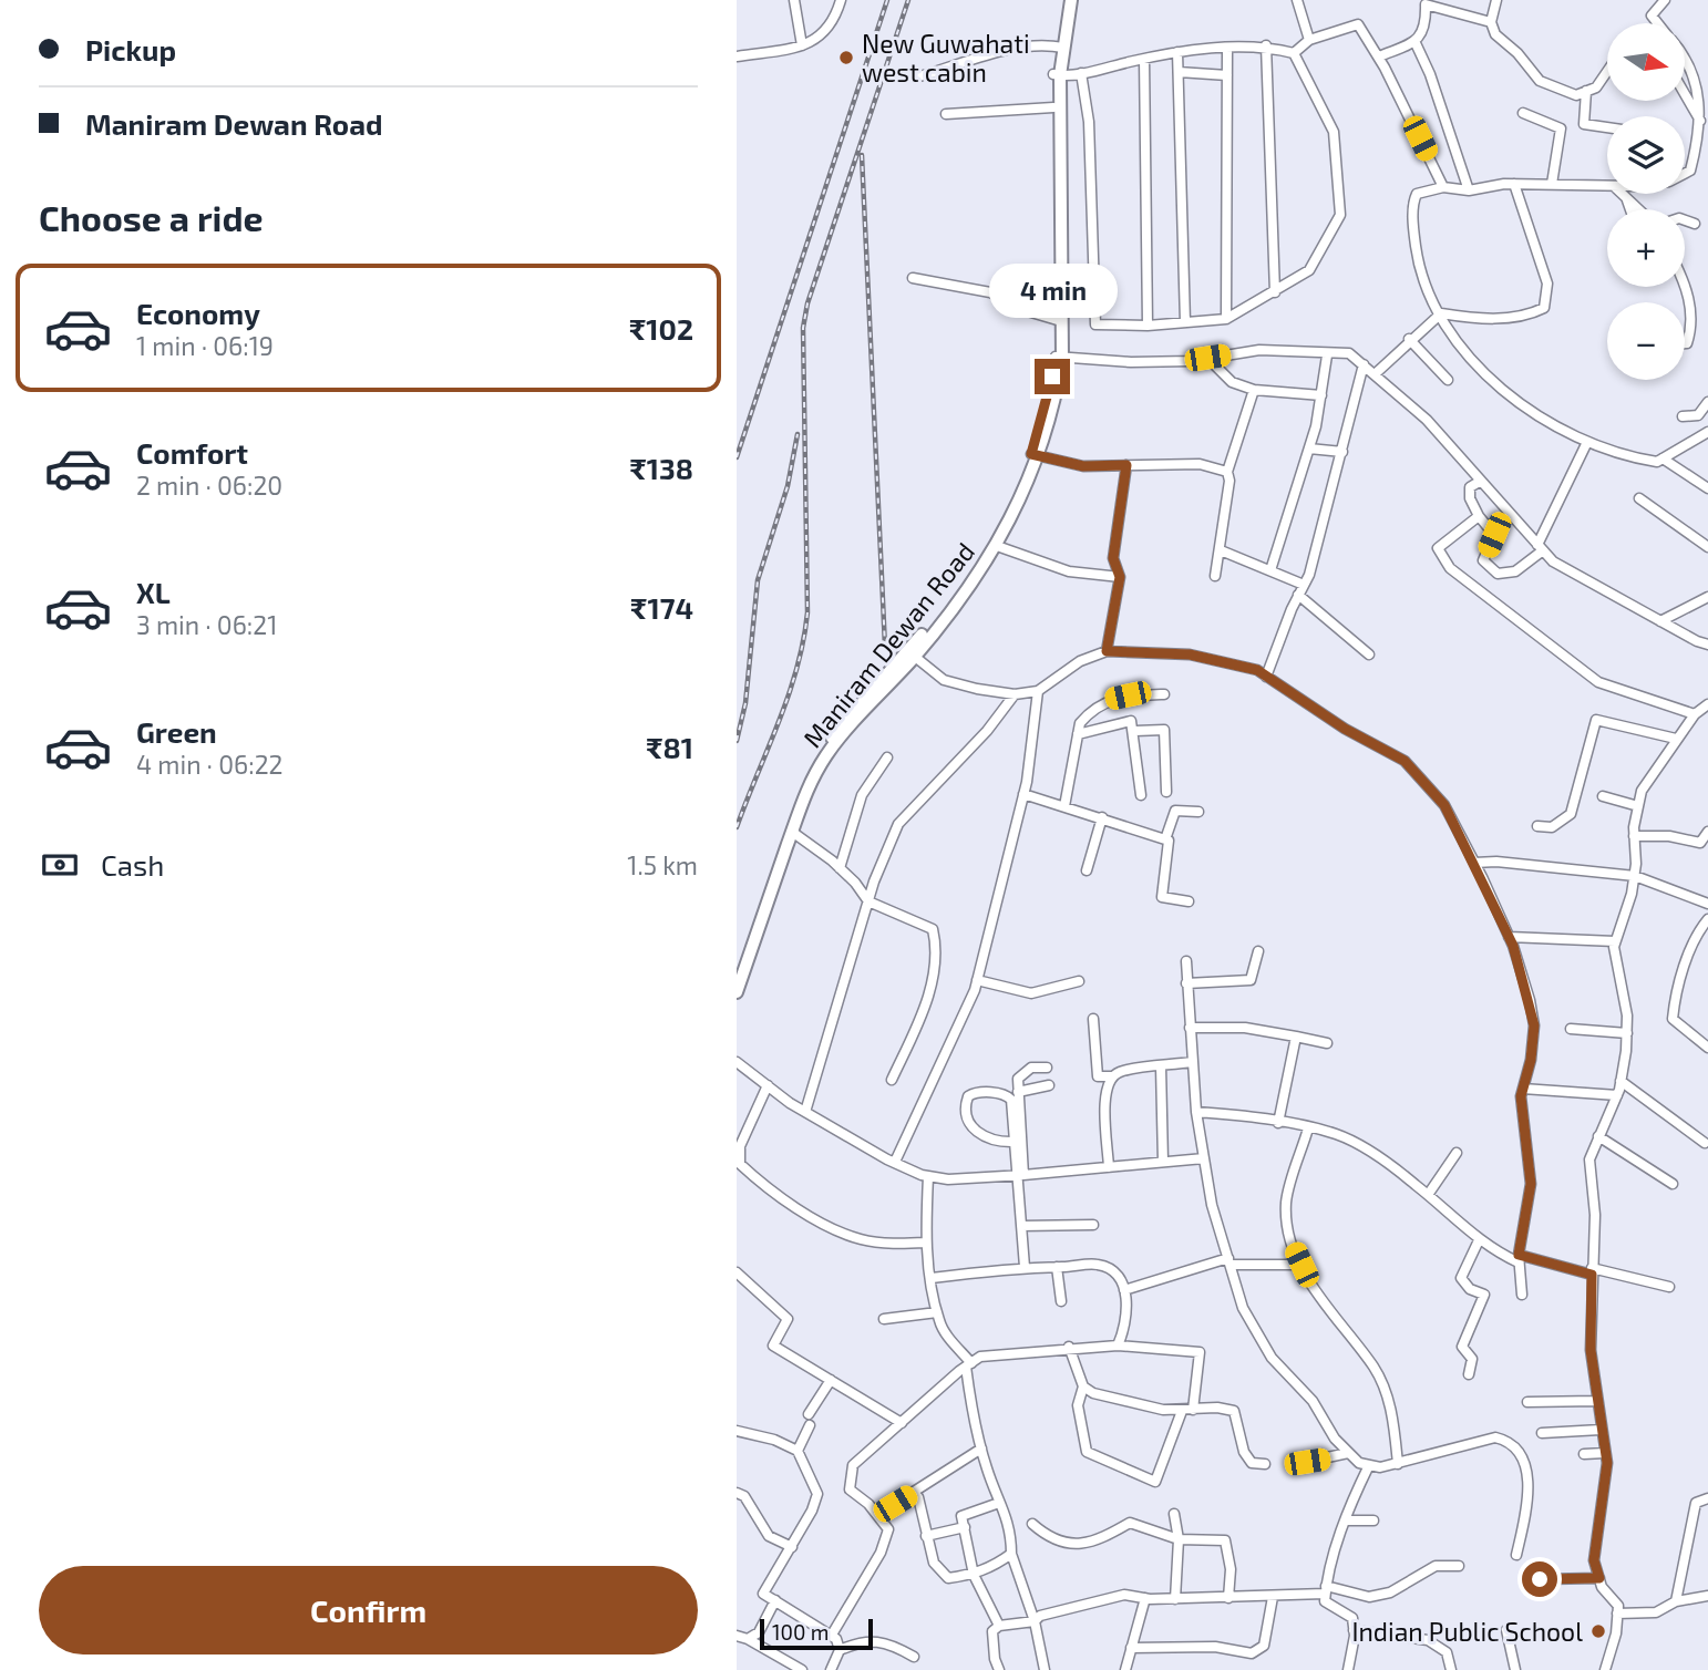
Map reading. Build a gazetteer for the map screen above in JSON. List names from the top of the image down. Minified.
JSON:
{"streets":{"main road":["Maniram Dewan Road"]},"places":["New Guwahati west cabin","Indian Public School"],"scale_bar":"100 m","north":"right","page":{"banner":["Pickup","Maniram Dewan Road"],"map_buttons":["+","−"],"heading":"Choose a ride","list":[{"name":"Economy","note":"1 min · 06:19","value":"₹102"},{"name":"Comfort","note":"2 min · 06:20","value":"₹138"},{"name":"XL","note":"3 min · 06:21","value":"₹174"},{"name":"Green","note":"4 min · 06:22","value":"₹81"}],"bubble":"4 min","pay":["Cash","1.5 km"],"buttons":"Confirm","scale":"100 m"}}
